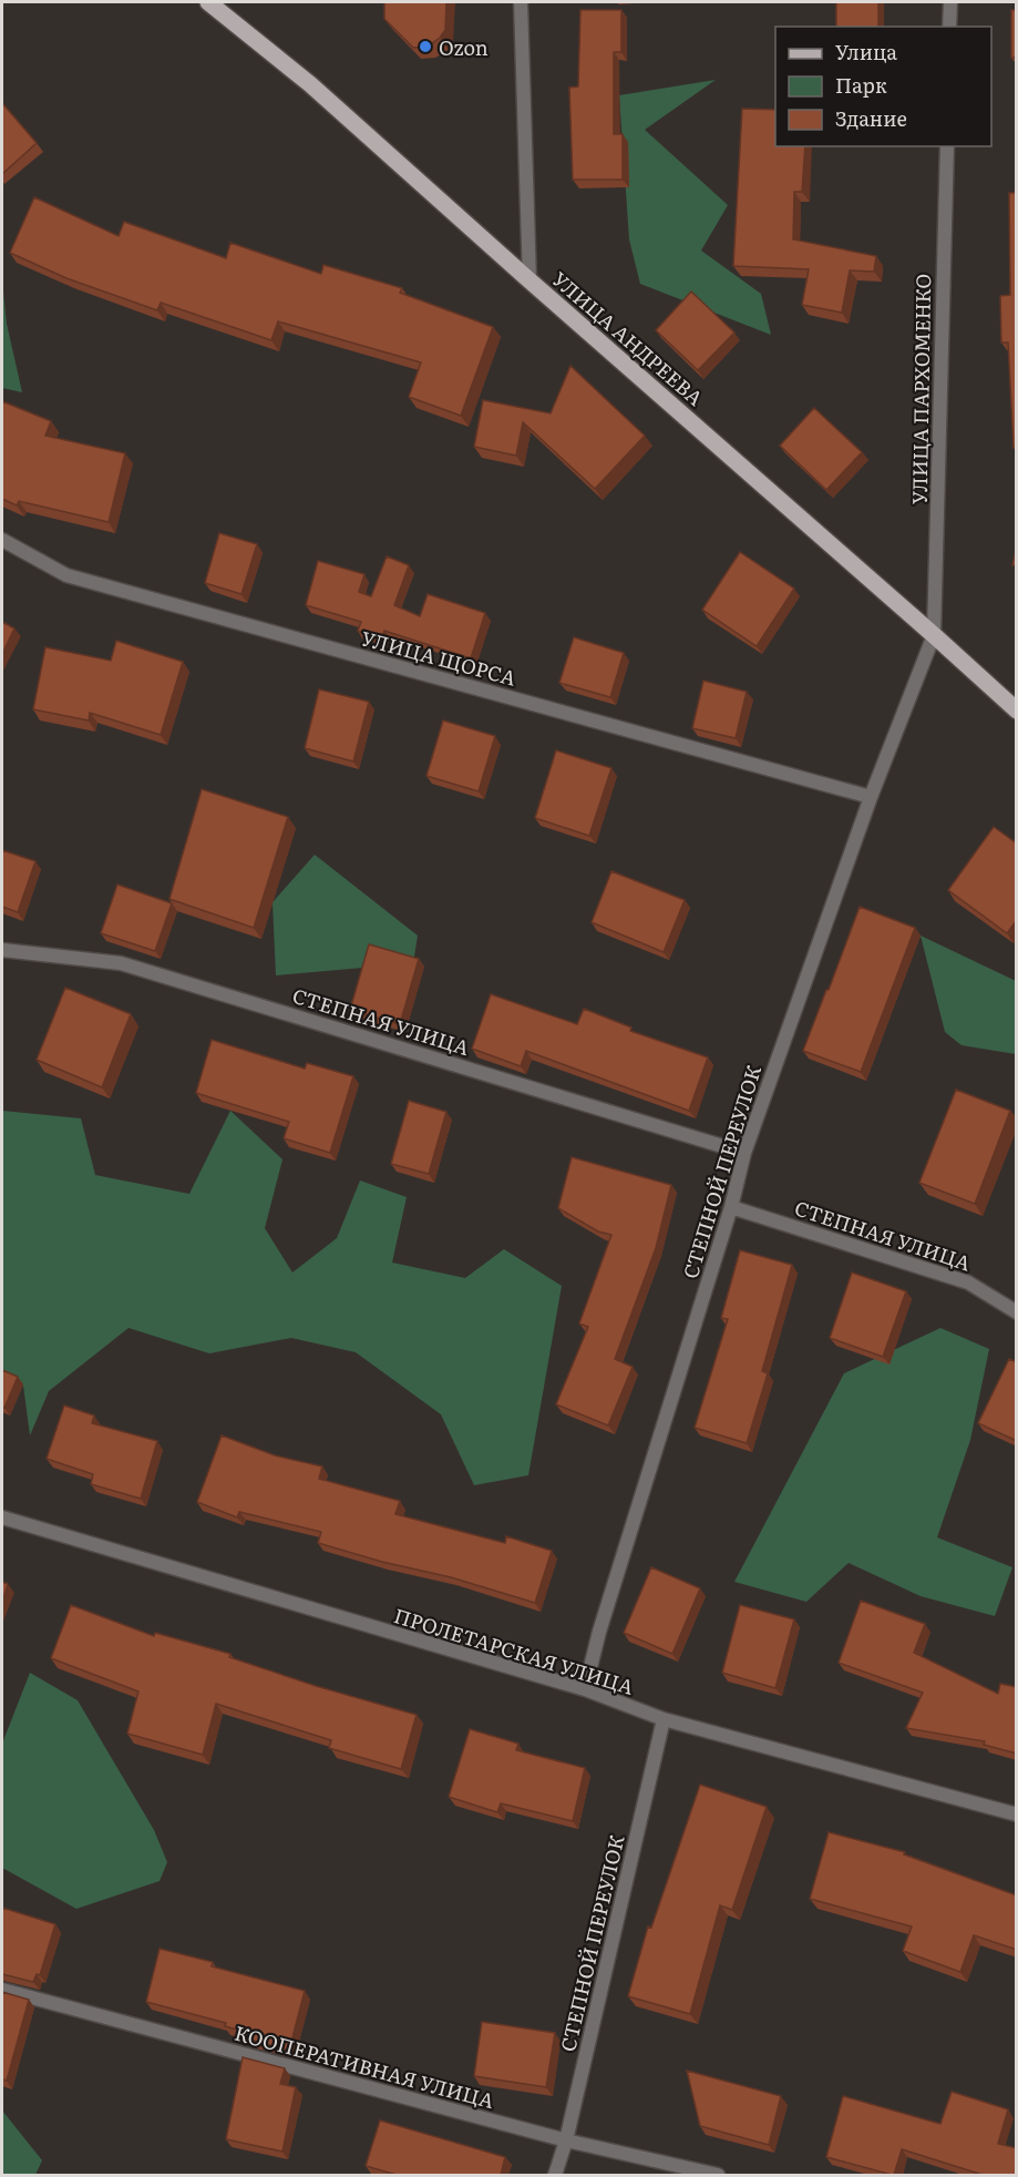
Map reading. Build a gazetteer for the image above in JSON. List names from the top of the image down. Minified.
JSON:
{"streets":{"main road":["УЛИЦА АНДРЕЕВА"],"street":["УЛИЦА ПАРХОМЕНКО","УЛИЦА ЩОРСА","СТЕПНАЯ УЛИЦА","СТЕПНОЙ ПЕРЕУЛОК","ПРОЛЕТАРСКАЯ УЛИЦА","КООПЕРАТИВНАЯ УЛИЦА"]},"crossings":[["УЛИЦА АНДРЕЕВА","УЛИЦА ПАРХОМЕНКО"],["УЛИЦА АНДРЕЕВА","СТЕПНОЙ ПЕРЕУЛОК"],["УЛИЦА ПАРХОМЕНКО","СТЕПНОЙ ПЕРЕУЛОК"],["УЛИЦА ЩОРСА","СТЕПНОЙ ПЕРЕУЛОК"],["СТЕПНАЯ УЛИЦА","СТЕПНОЙ ПЕРЕУЛОК"],["СТЕПНОЙ ПЕРЕУЛОК","ПРОЛЕТАРСКАЯ УЛИЦА"],["СТЕПНОЙ ПЕРЕУЛОК","КООПЕРАТИВНАЯ УЛИЦА"]],"places":["Ozon"],"legend":["Улица","Парк","Здание"]}
